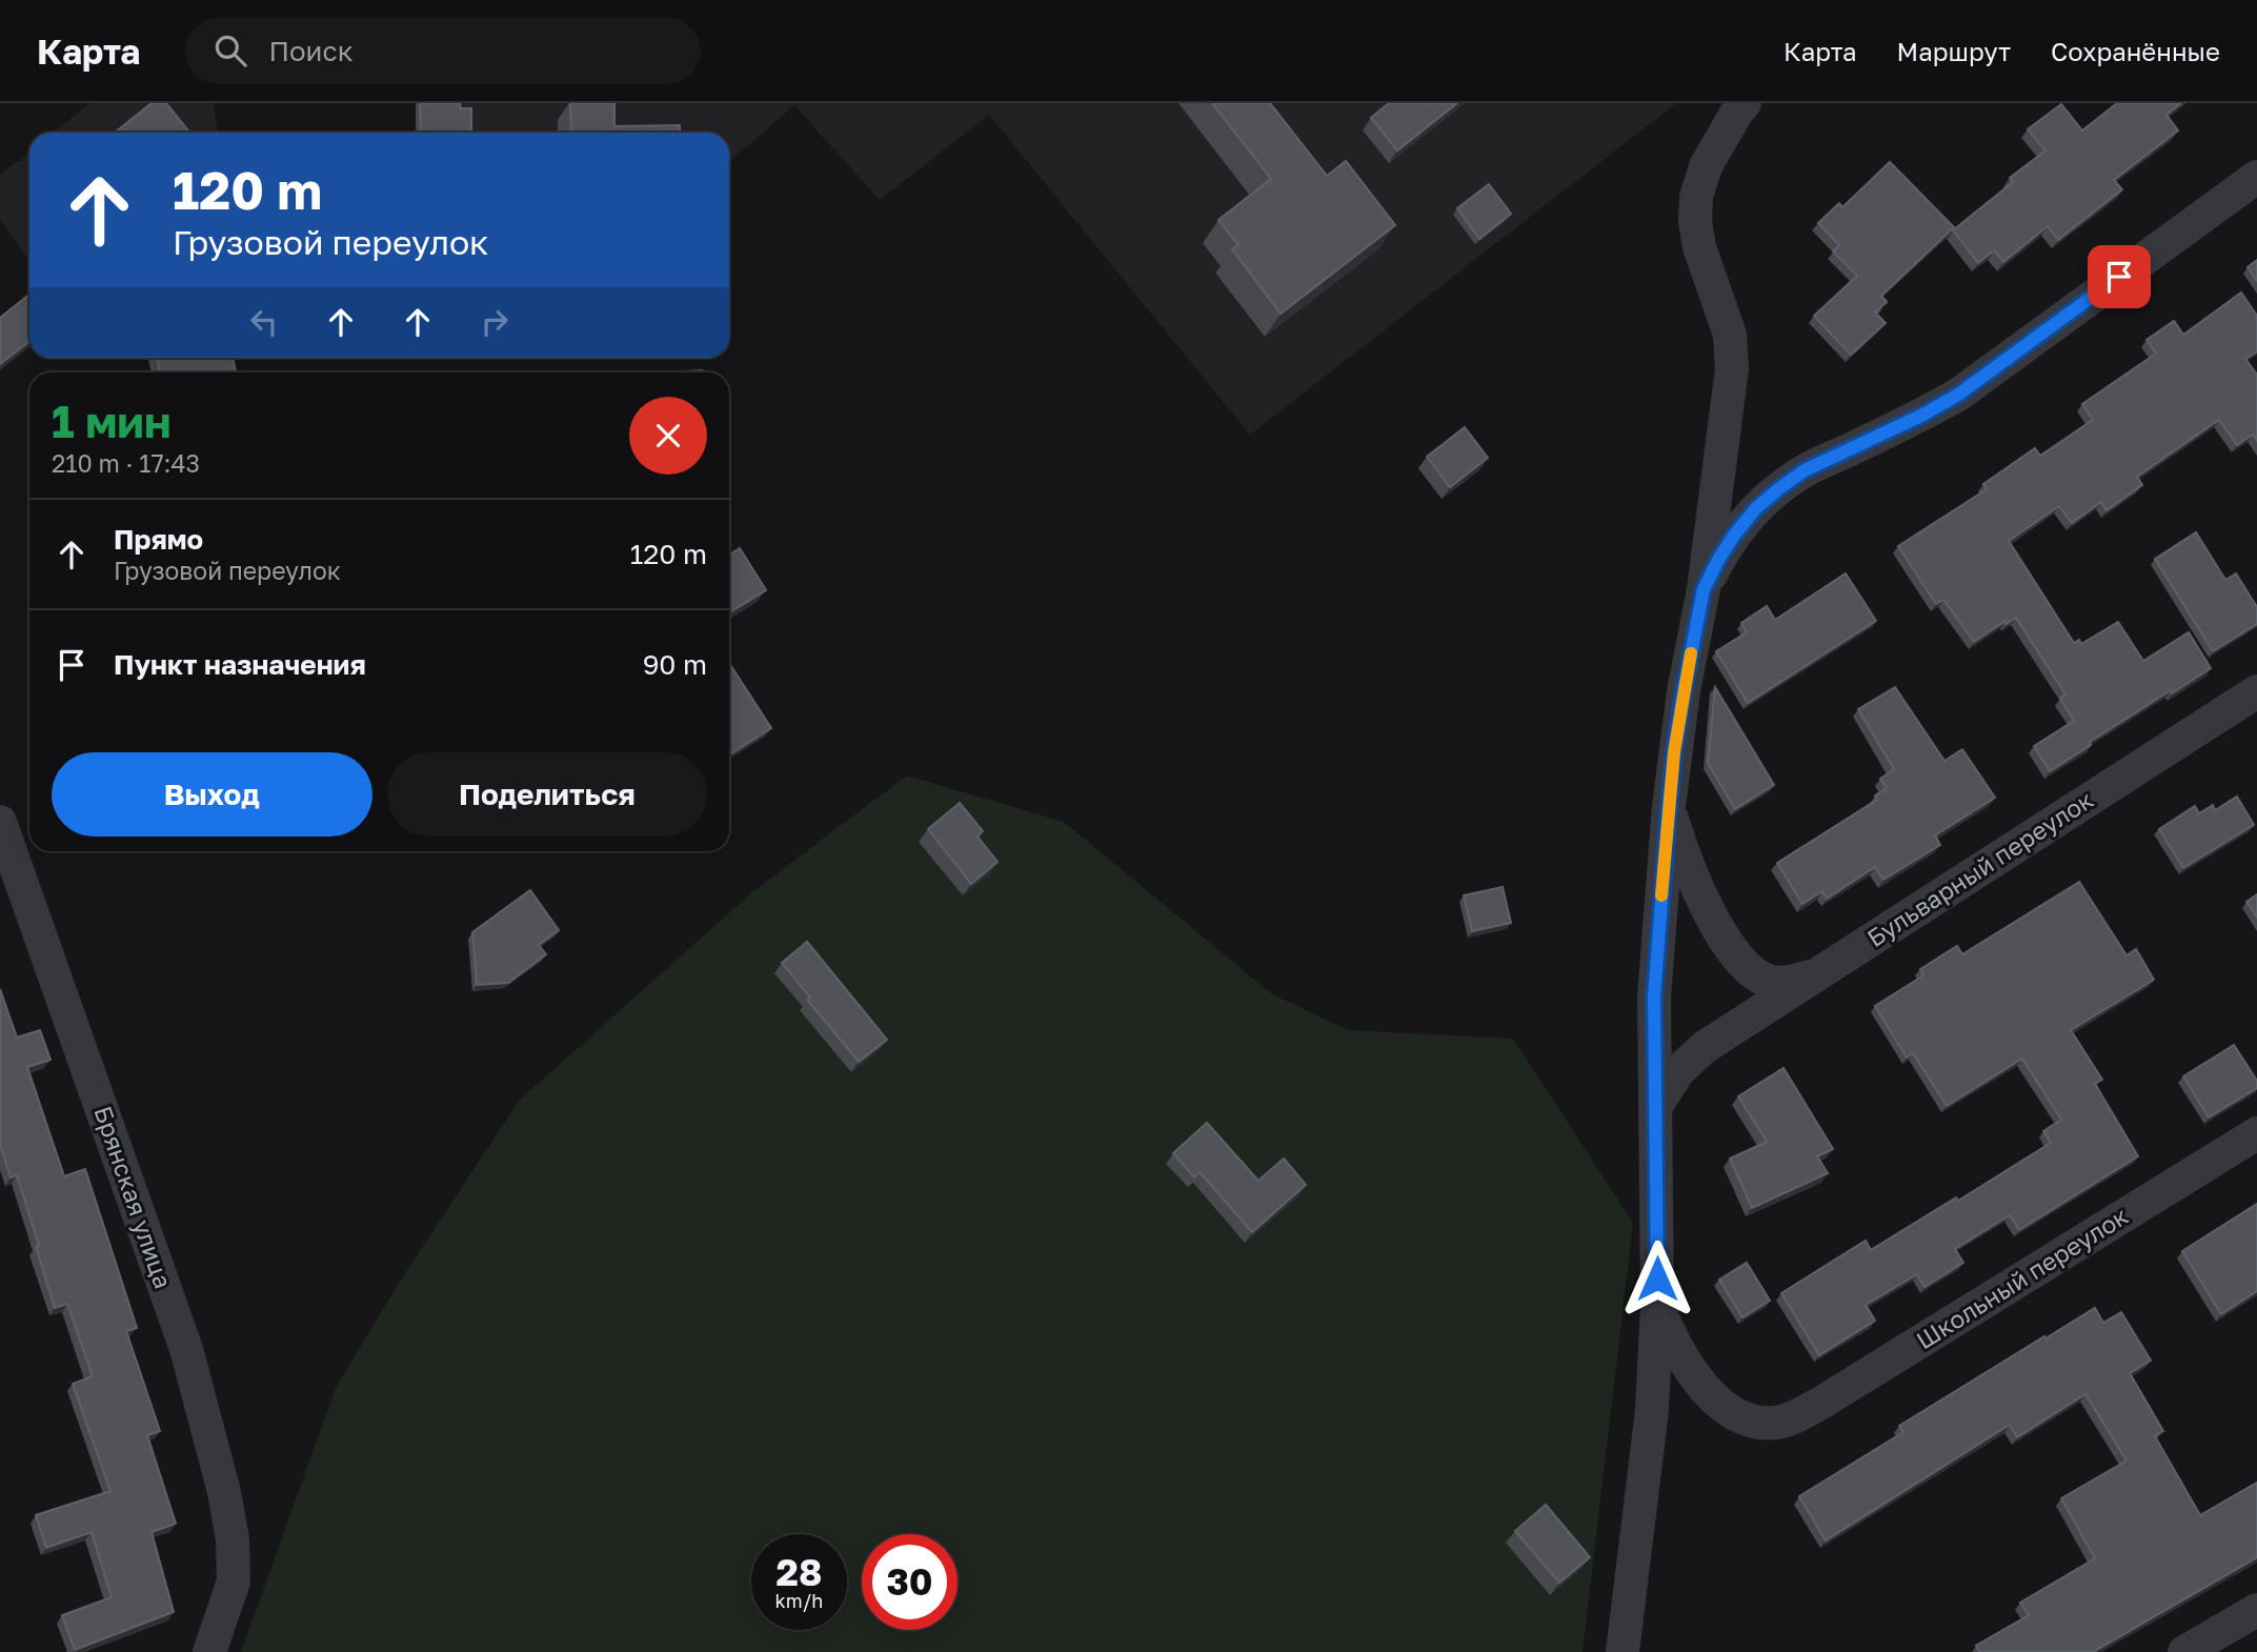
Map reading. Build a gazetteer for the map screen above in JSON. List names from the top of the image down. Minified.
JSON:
{"streets":{"street":["Бульварный переулок","Брянская улица","Школьный переулок"]},"page":{"header":"Карта","search":"Поиск","nav":["Карта","Маршрут","Сохранённые"],"turn":["120 m","Грузовой переулок"],"heading":["1 мин","210 m · 17:43"],"list":[{"name":"Прямо","note":"Грузовой переулок","value":"120 m"},{"name":"Пункт назначения","value":"90 m"}],"buttons":["Выход","Поделиться"],"speed":"28 km/h","limit":"30"}}
